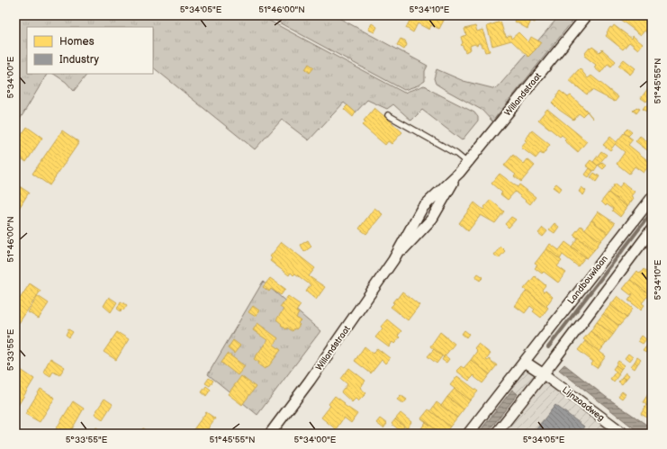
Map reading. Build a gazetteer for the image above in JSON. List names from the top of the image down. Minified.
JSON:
{"streets":{"street":["Willandstraat","Landbouwlaan","Lijnzaadweg"]},"legend":["Homes","Industry"],"coordinates":["5°34'05\"E","51°46'00\"N","5°34'10\"E","5°34'00\"E","51°45'55\"N","5°33'55\"E"]}
